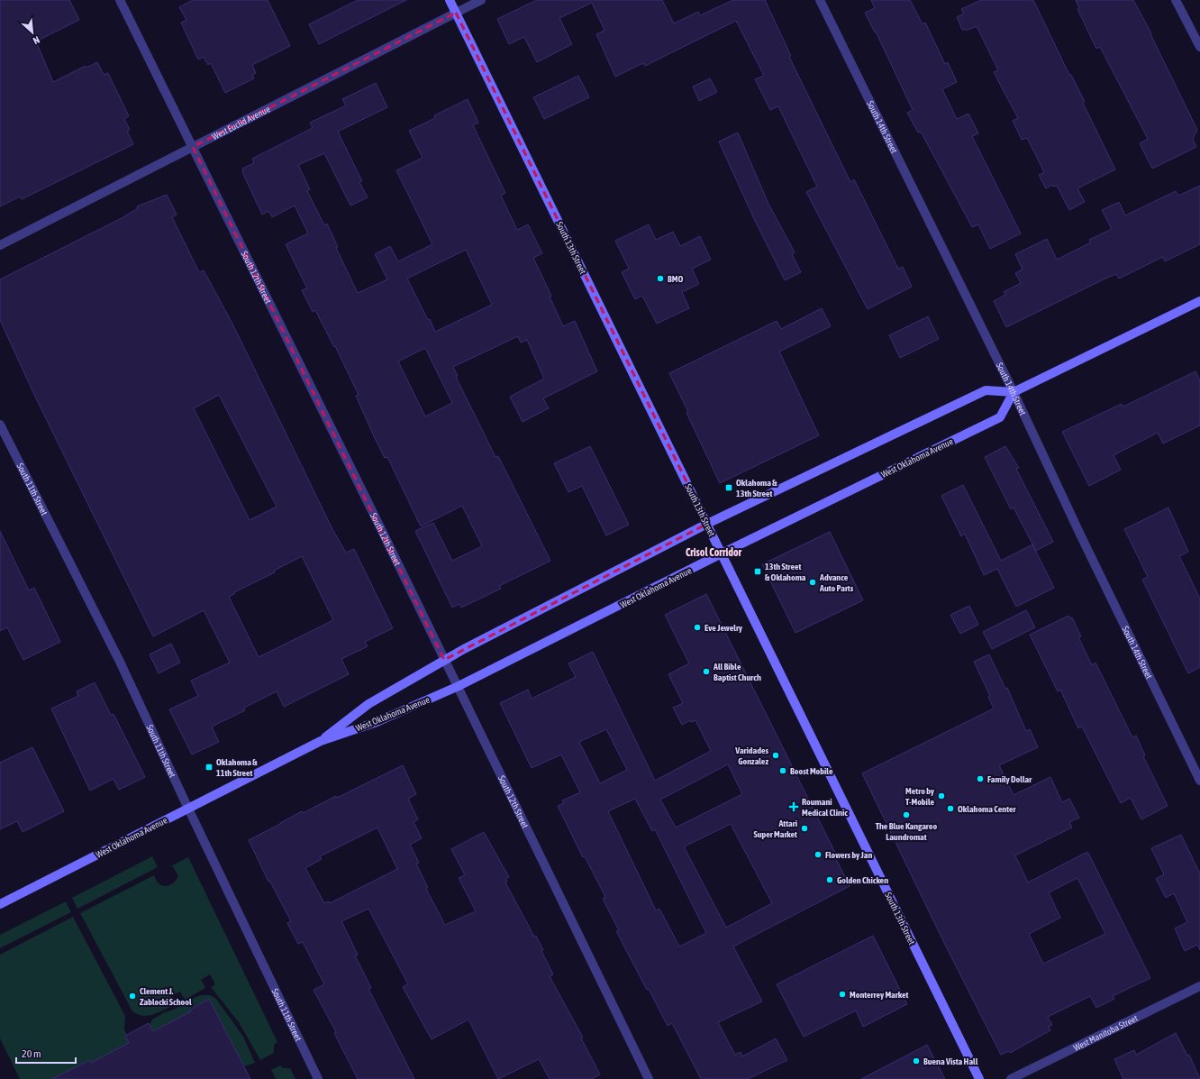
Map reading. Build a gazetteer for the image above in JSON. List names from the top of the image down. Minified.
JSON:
{"streets":{"main road":["South 13th Street","West Oklahoma Avenue"],"street":["West Euclid Avenue","South 14th Street","South 12th Street","South 11th Street","West Manitoba Street"]},"crossings":[["West Euclid Avenue","South 13th Street"],["West Euclid Avenue","South 12th Street"],["South 14th Street","West Oklahoma Avenue"],["South 13th Street","West Oklahoma Avenue"],["South 12th Street","West Oklahoma Avenue"],["West Oklahoma Avenue","South 11th Street"]],"districts":["Crisol Corridor"],"places":{"other":["BMO","Advance Auto Parts","Eve Jewelry","All Bible Baptist Church","Varidades Gonzalez","Boost Mobile","Family Dollar","Metro by T-Mobile","Oklahoma Center","The Blue Kangaroo Laundromat","Attari Super Market","Flowers by Jan","Golden Chicken","Monterrey Market","Clement J. Zablocki School","Buena Vista Hall"],"transit":["Oklahoma & 13th Street","13th Street & Oklahoma","Oklahoma & 11th Street"],"health":["Roumani Medical Clinic"]},"scale_bar":"20 m","north":"bottom right"}
